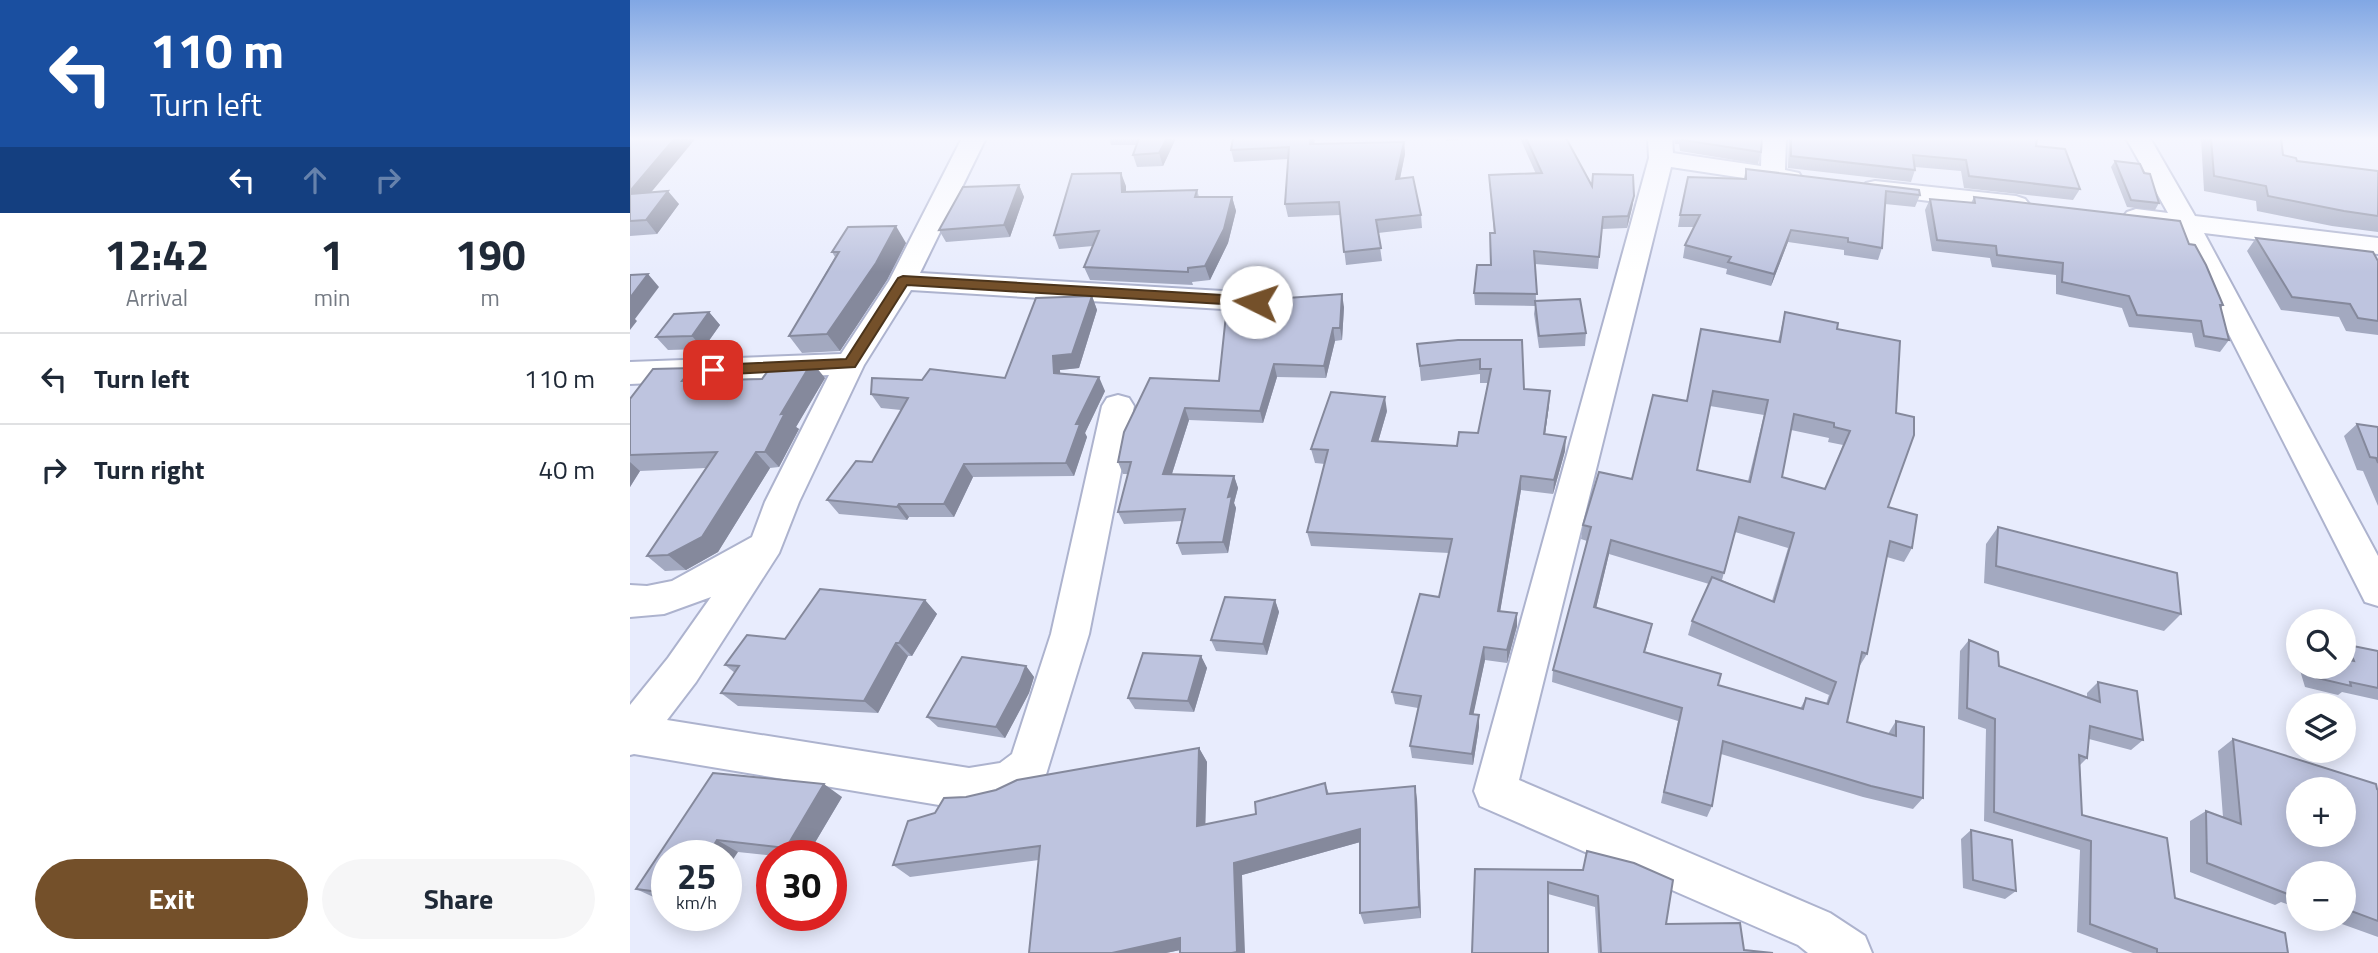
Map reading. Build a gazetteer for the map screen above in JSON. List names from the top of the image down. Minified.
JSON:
{"page":{"turn":["110 m","Turn left"],"eta":["12:42","Arrival","1","min","190","m"],"list":[{"name":"Turn left","value":"110 m"},{"name":"Turn right","value":"40 m"}],"map_buttons":["+","−"],"speed":"25 km/h","limit":"30","buttons":["Exit","Share"]}}
